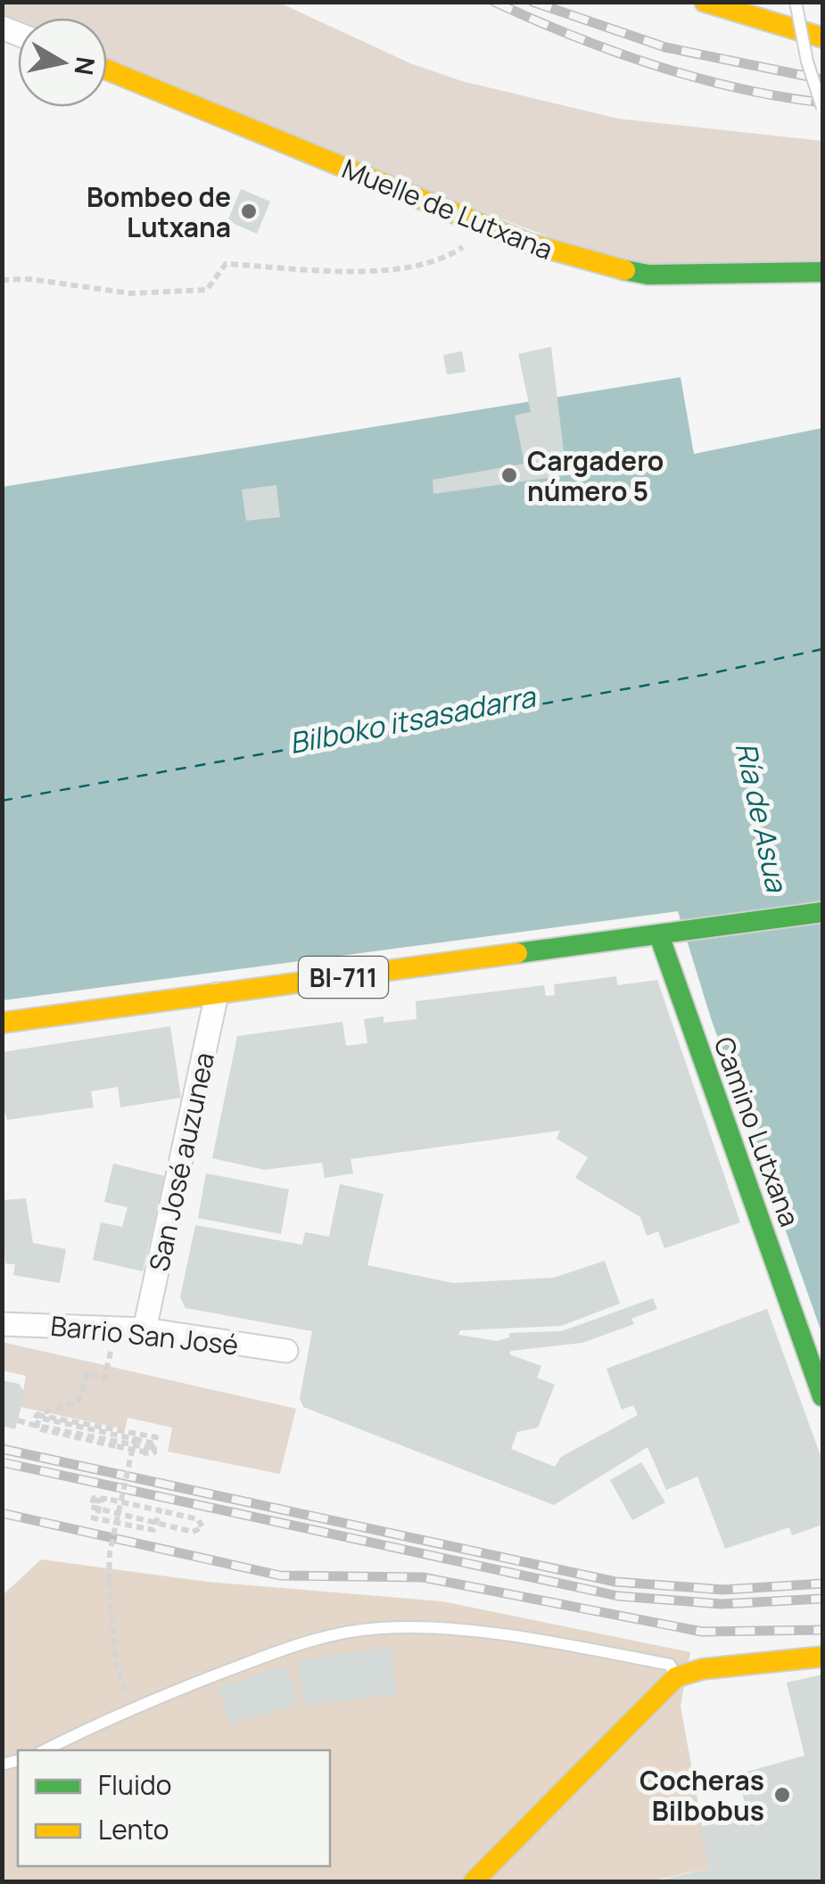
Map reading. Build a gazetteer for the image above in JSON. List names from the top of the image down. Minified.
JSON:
{"streets":{"street":["Muelle de Lutxana","BI-711","Camino Lutxana","San José auzunea","Barrio San José"]},"crossings":[["BI-711","Camino Lutxana"],["BI-711","San José auzunea"],["San José auzunea","Barrio San José"]],"water":["Bilboko itsasadarra","Ría de Asua"],"places":["Bombeo de Lutxana","Cargadero número 5","Cocheras Bilbobus"],"legend":["Fluido","Lento"],"north":"right"}
